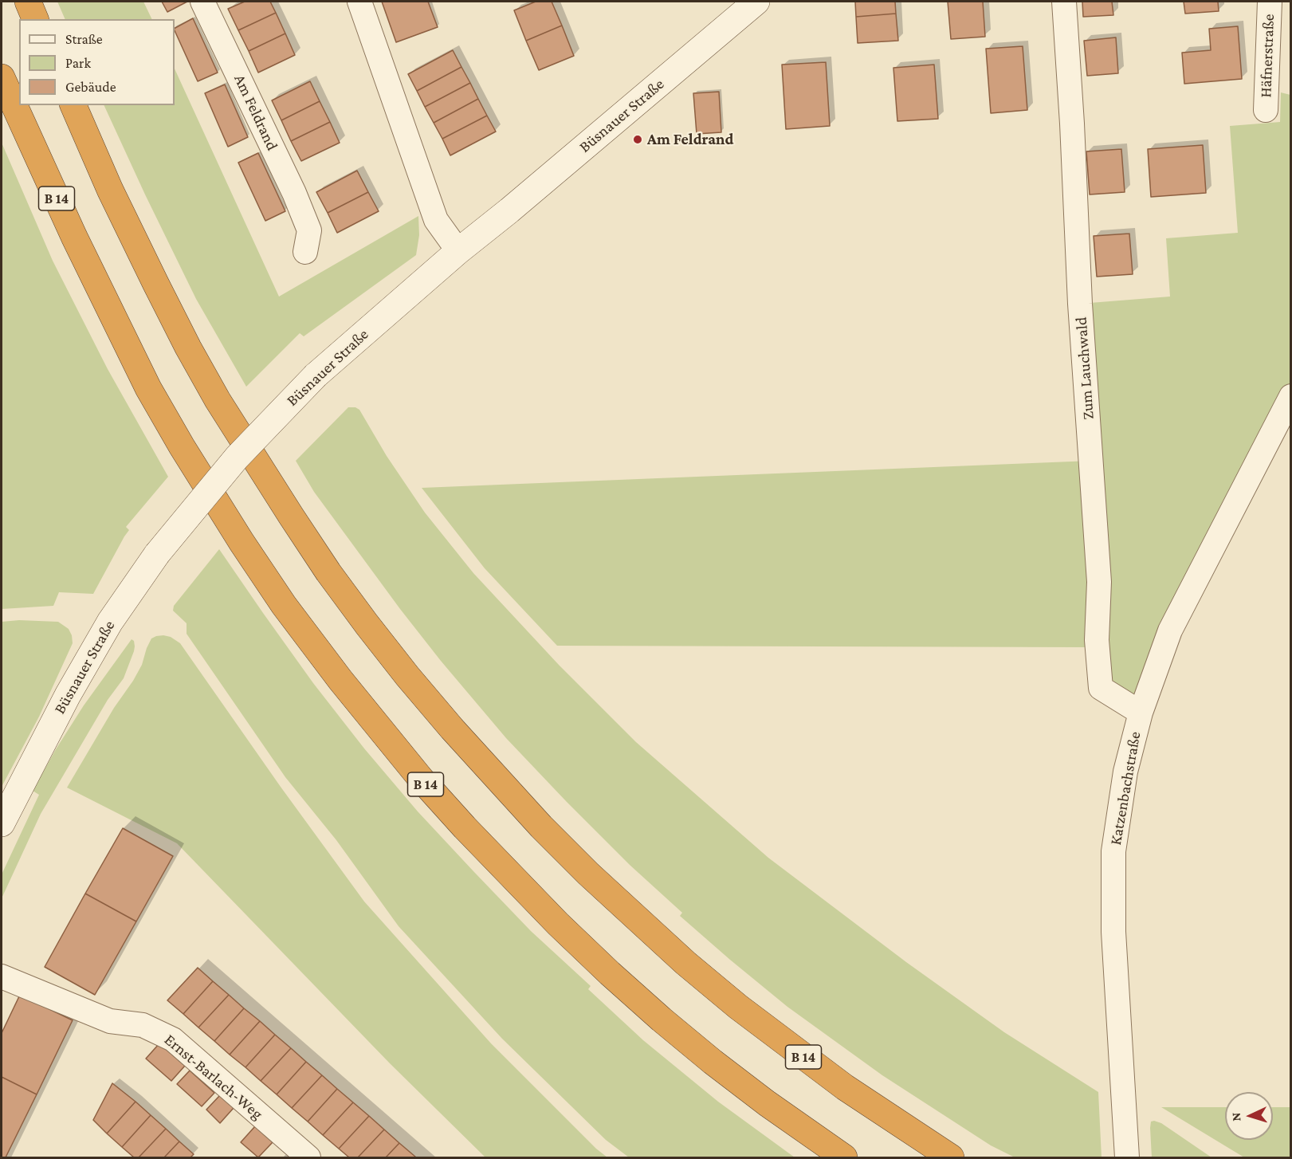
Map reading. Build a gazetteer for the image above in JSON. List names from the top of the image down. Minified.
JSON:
{"streets":{"highway":["B 14"],"street":["Häfnerstraße","Am Feldrand","Büsnauer Straße","Zum Lauchwald","Katzenbachstraße","Ernst-Barlach-Weg"]},"crossings":[["Zum Lauchwald","Katzenbachstraße"]],"places":["Am Feldrand"],"legend":["Straße","Park","Gebäude"],"north":"left"}
